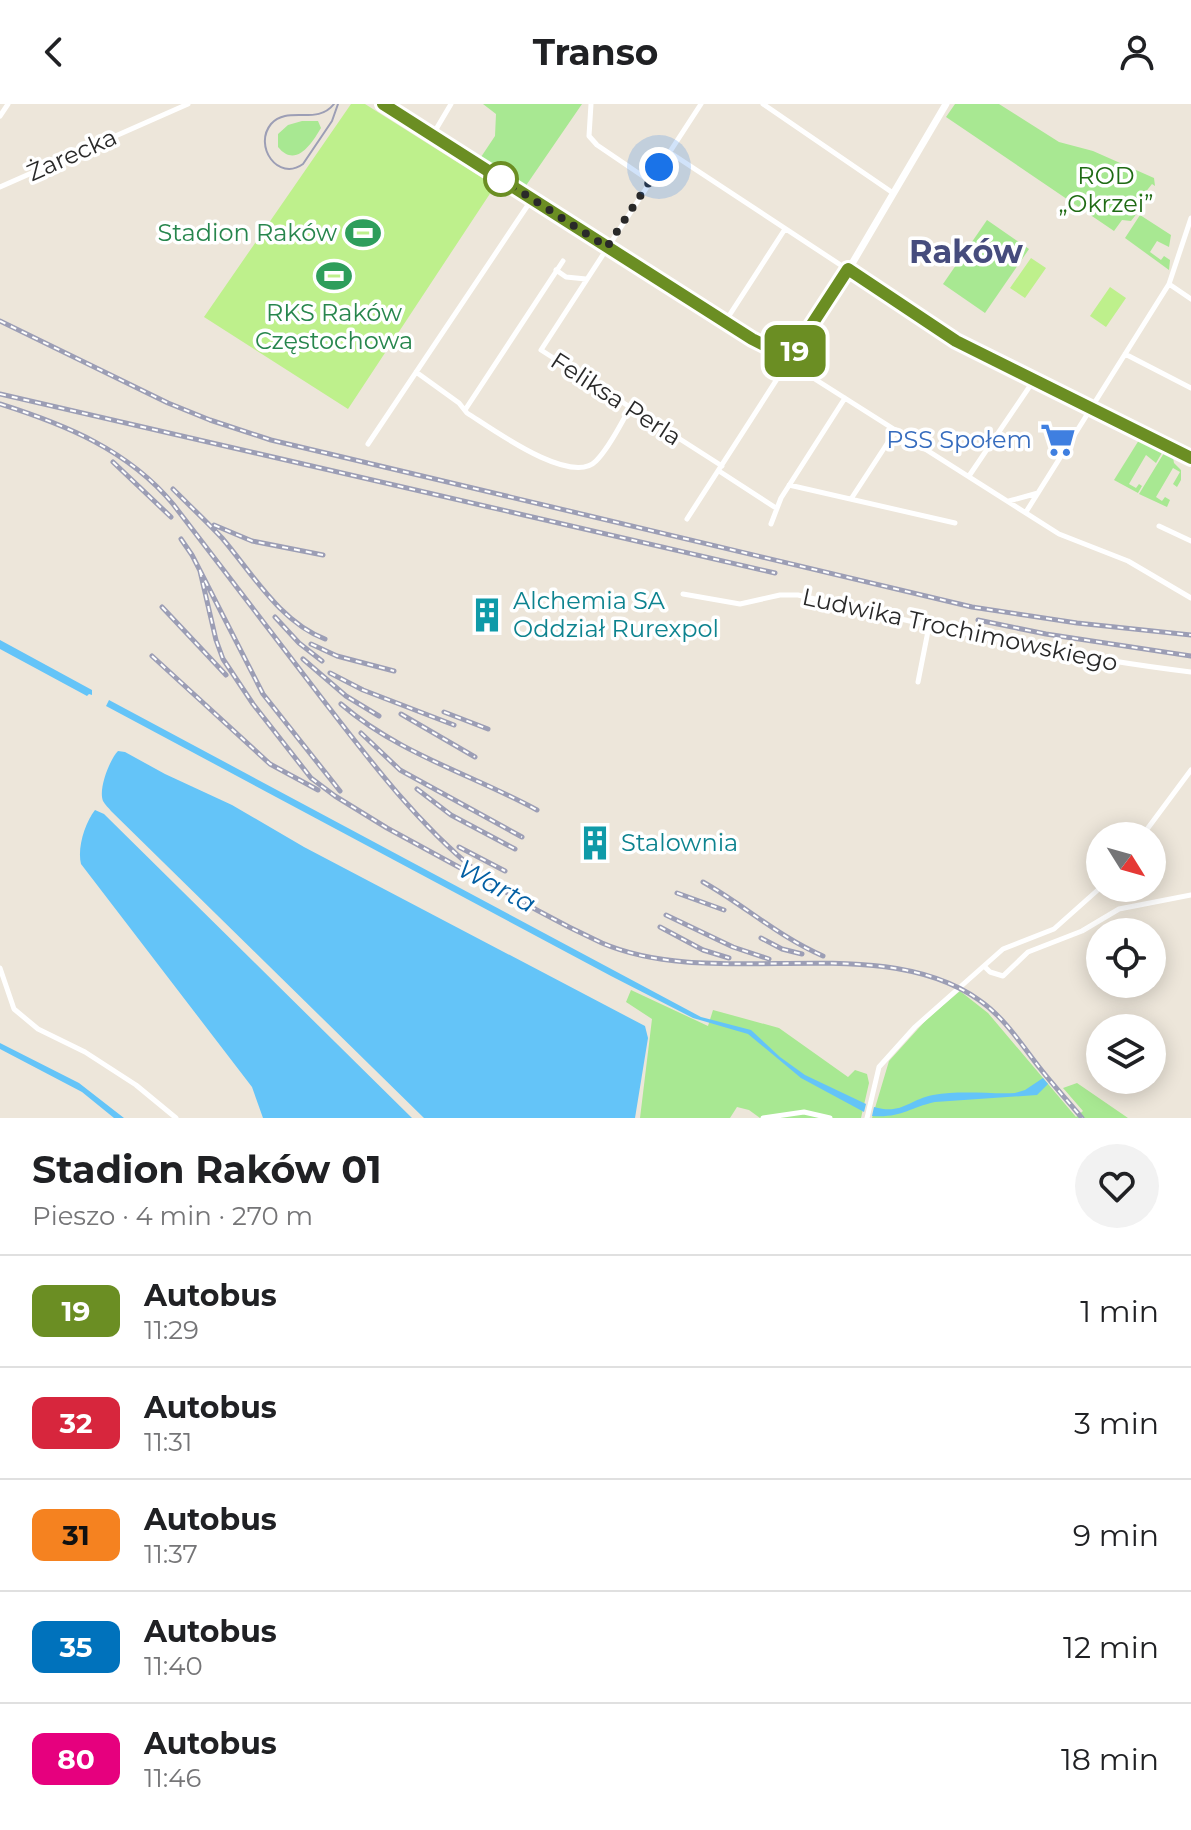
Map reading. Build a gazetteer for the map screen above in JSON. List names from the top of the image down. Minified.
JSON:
{"streets":{"street":["Żarecka","Feliksa Perla","Ludwika Trochimowskiego"]},"districts":["Raków"],"water":["Warta"],"parks":["ROD „Okrzei”"],"places":{"sports":["Stadion Raków","RKS Raków Częstochowa"],"supermarket":["PSS Społem"],"building":["Alchemia SA Oddział Rurexpol","Stalownia"]},"lines":["bus line 19"],"north":"bottom right","page":{"header":"Transo","on_map":"19","heading":["Stadion Raków 01","Pieszo · 4 min · 270 m"],"list":[{"mark":"19","name":"Autobus","note":"11:29","value":"1 min"},{"mark":"32","name":"Autobus","note":"11:31","value":"3 min"},{"mark":"31","name":"Autobus","note":"11:37","value":"9 min"},{"mark":"35","name":"Autobus","note":"11:40","value":"12 min"},{"mark":"80","name":"Autobus","note":"11:46","value":"18 min"}]}}
